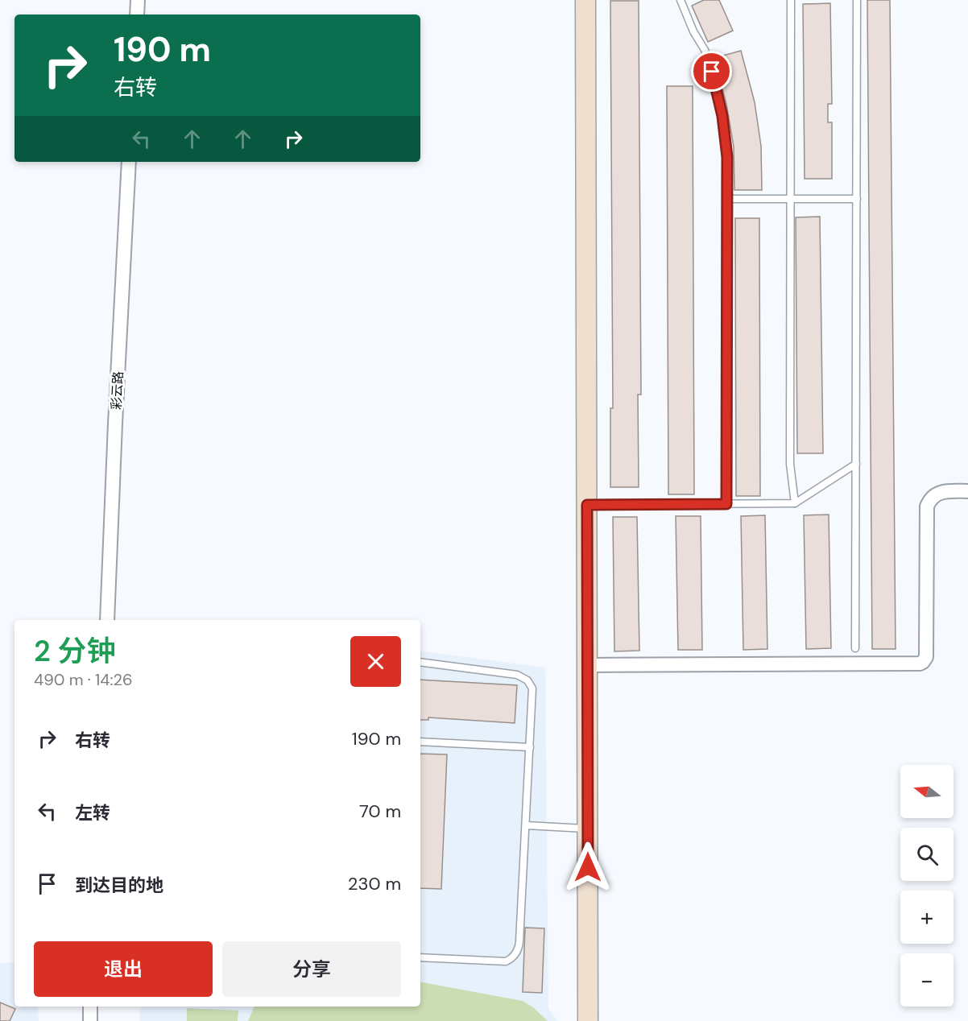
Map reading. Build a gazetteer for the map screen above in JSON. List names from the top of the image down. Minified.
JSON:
{"streets":{"street":["彩云路"]},"north":"left","page":{"turn":["190 m","右转"],"heading":["2 分钟","490 m · 14:26"],"list":[{"name":"右转","value":"190 m"},{"name":"左转","value":"70 m"},{"name":"到达目的地","value":"230 m"}],"map_buttons":["+","−"],"buttons":["退出","分享"]}}
